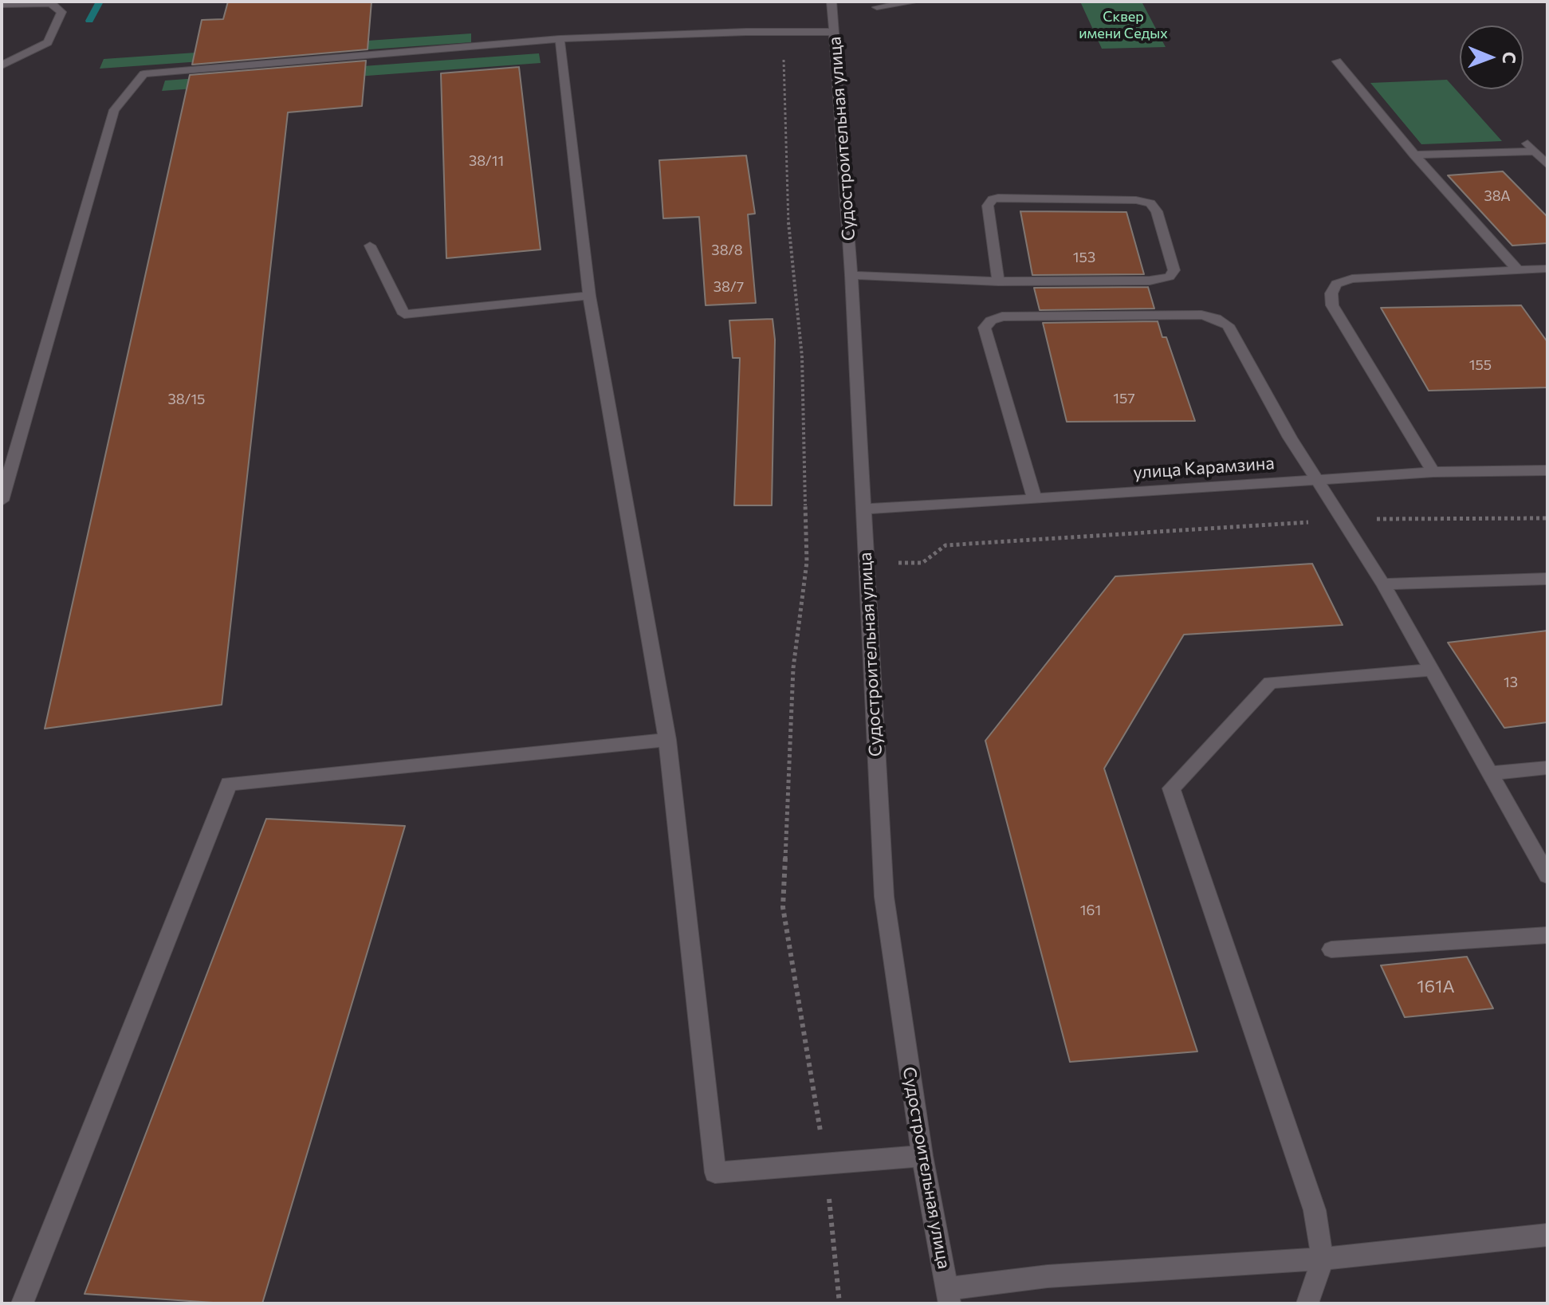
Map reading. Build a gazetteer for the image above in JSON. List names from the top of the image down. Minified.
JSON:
{"streets":{"street":["Судостроительная улица","улица Карамзина"]},"crossings":[["Судостроительная улица","улица Карамзина"]],"parks":["Сквер имени Седых"],"house_numbers":["38/11","38А","38/8","153","38/7","155","157","38/15","13","161","161А"],"north":"right"}
